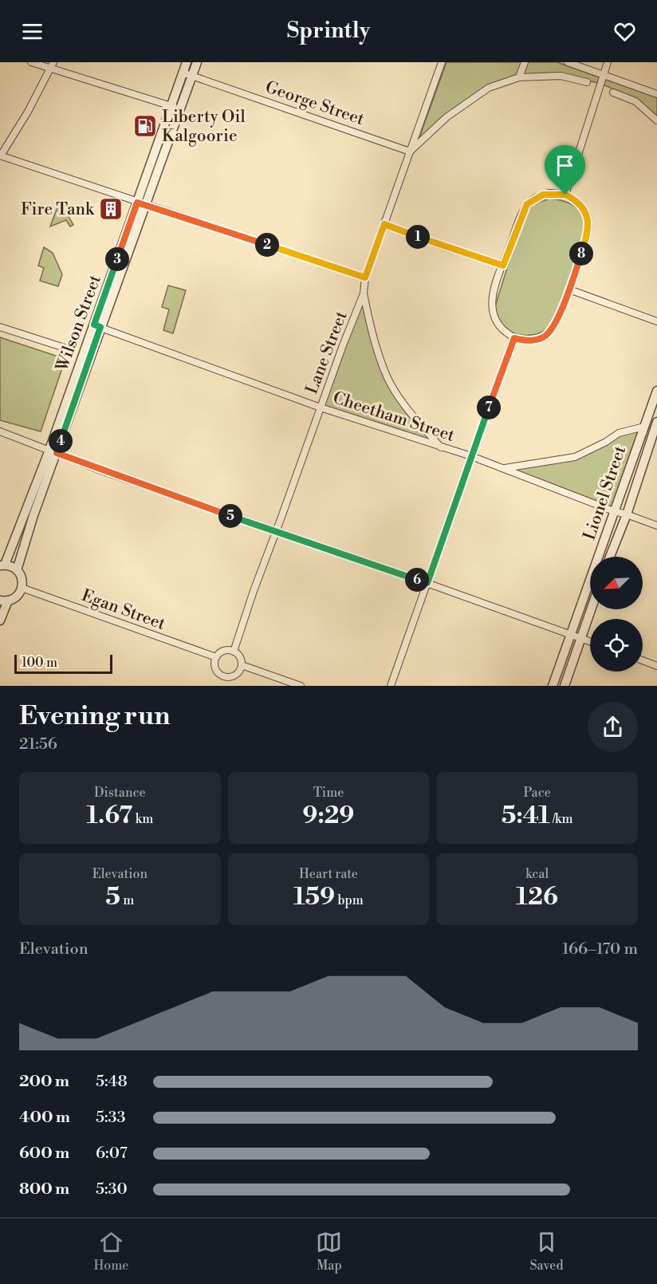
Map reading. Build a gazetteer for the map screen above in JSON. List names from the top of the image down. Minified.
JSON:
{"streets":{"street":["George Street","Wilson Street","Lane Street","Cheetham Street","Lionel Street","Egan Street"]},"crossings":[["George Street","Wilson Street"],["George Street","Lane Street"],["Wilson Street","Cheetham Street"],["Lane Street","Cheetham Street"],["Lane Street","Egan Street"],["Cheetham Street","Lionel Street"]],"places":{"fuel station":["Liberty Oil Kalgoorie"],"building":["Fire Tank"]},"scale_bar":"100 m","north":"bottom left","page":{"header":"Sprintly","pins":["1","2","8","3","7","4","5","6"],"scale":"100 m","heading":["Evening run","21:56"],"stats":[["Distance","1.67 km"],["Time","9:29"],["Pace","5:41 /km"],["Elevation","5 m"],["Heart rate","159 bpm"],["kcal","126"]],"chart":["Elevation","166–170 m"],"list":[{"name":"200 m","note":"5:48"},{"name":"400 m","note":"5:33"},{"name":"600 m","note":"6:07"},{"name":"800 m","note":"5:30"}],"tabs":["Home","Map","Saved"]}}
